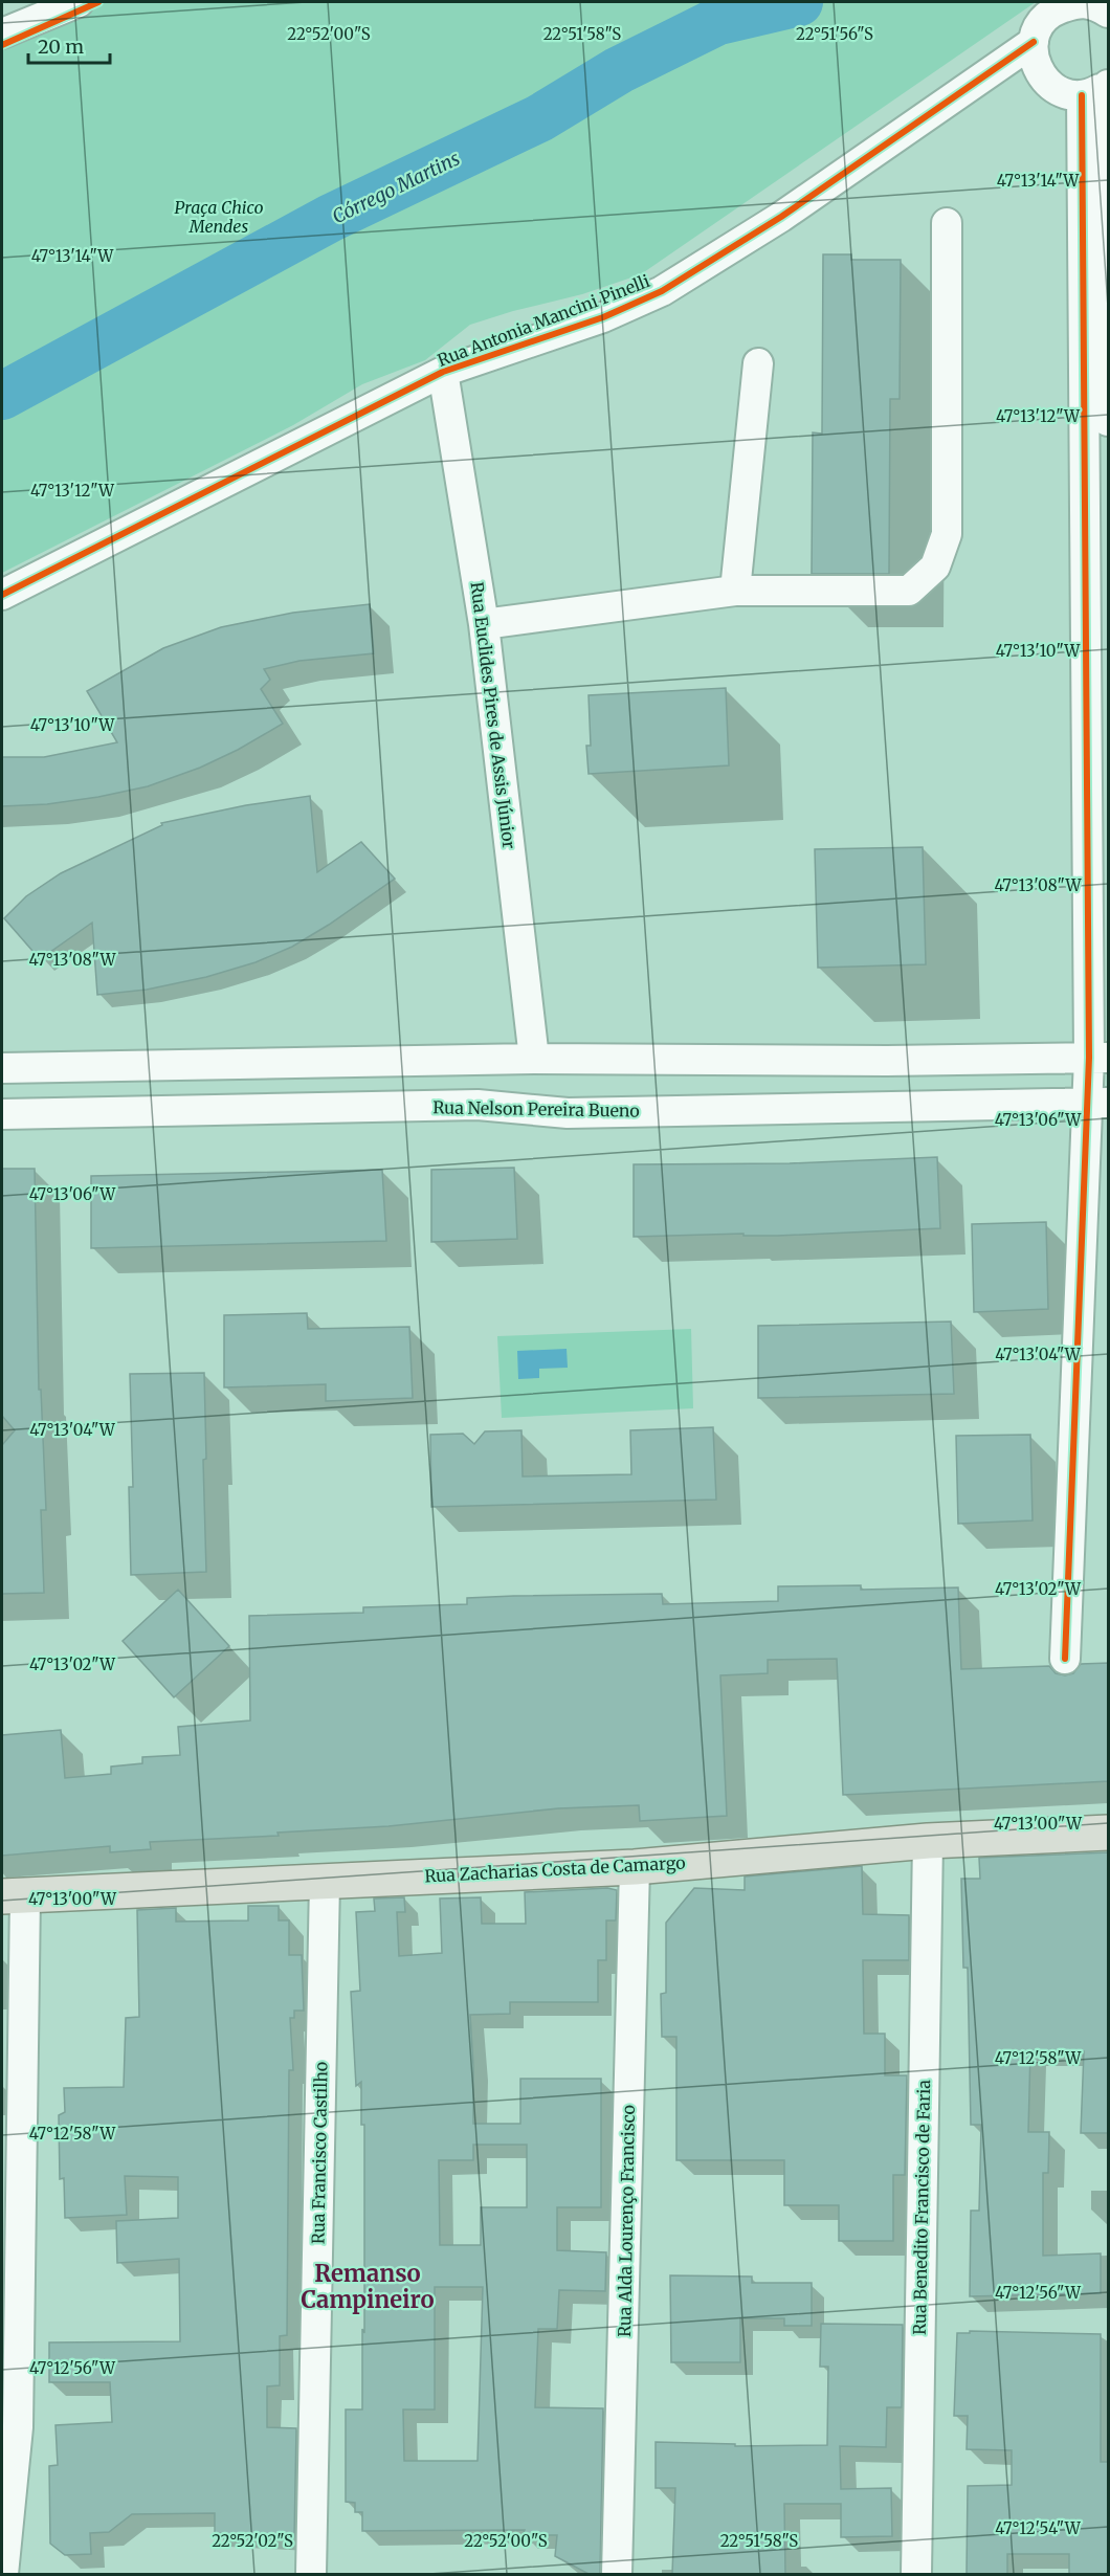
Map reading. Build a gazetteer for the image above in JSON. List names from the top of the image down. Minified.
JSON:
{"streets":{"main road":["Rua Zacharias Costa de Camargo"],"street":["Rua Antonia Mancini Pinelli","Rua Euclides Pires de Assis Júnior","Rua Nelson Pereira Bueno","Rua Francisco Castilho","Rua Benedito Francisco de Faria","Rua Alda Lourenço Francisco"]},"crossings":[["Rua Antonia Mancini Pinelli","Rua Euclides Pires de Assis Júnior"],["Rua Zacharias Costa de Camargo","Rua Francisco Castilho"],["Rua Zacharias Costa de Camargo","Rua Benedito Francisco de Faria"],["Rua Zacharias Costa de Camargo","Rua Alda Lourenço Francisco"]],"districts":["Remanso Campineiro"],"water":["Córrego Martins"],"parks":["Praça Chico Mendes"],"scale_bar":"20 m","coordinates":["22°52'00\"S","22°51'58\"S","22°51'56\"S","47°13'14\"W","47°13'12\"W","47°13'10\"W","47°13'08\"W","47°13'06\"W","47°13'04\"W","47°13'02\"W","47°13'00\"W","47°12'58\"W","47°12'56\"W","47°12'54\"W","22°52'02\"S"]}
